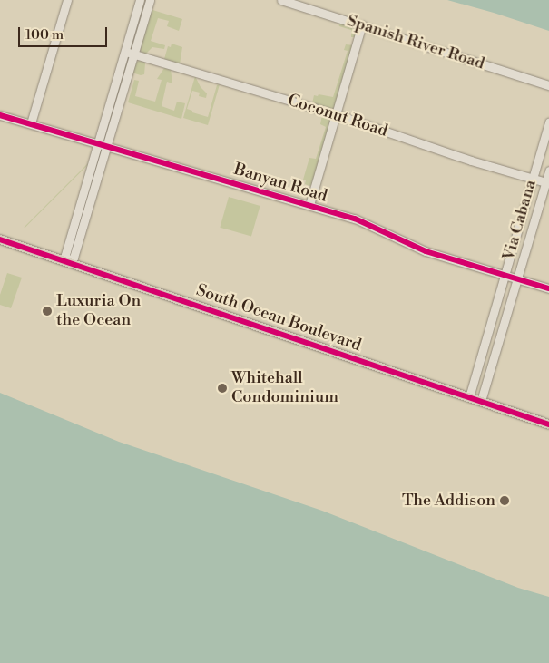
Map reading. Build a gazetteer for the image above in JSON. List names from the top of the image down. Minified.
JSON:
{"streets":{"main road":["South Ocean Boulevard"],"street":["Spanish River Road","Coconut Road","Banyan Road","Via Cabana"]},"crossings":[["Coconut Road","Via Cabana"],["Banyan Road","Via Cabana"],["Via Cabana","South Ocean Boulevard"]],"places":["Luxuria On the Ocean","Whitehall Condominium","The Addison"],"scale_bar":"100 m"}
